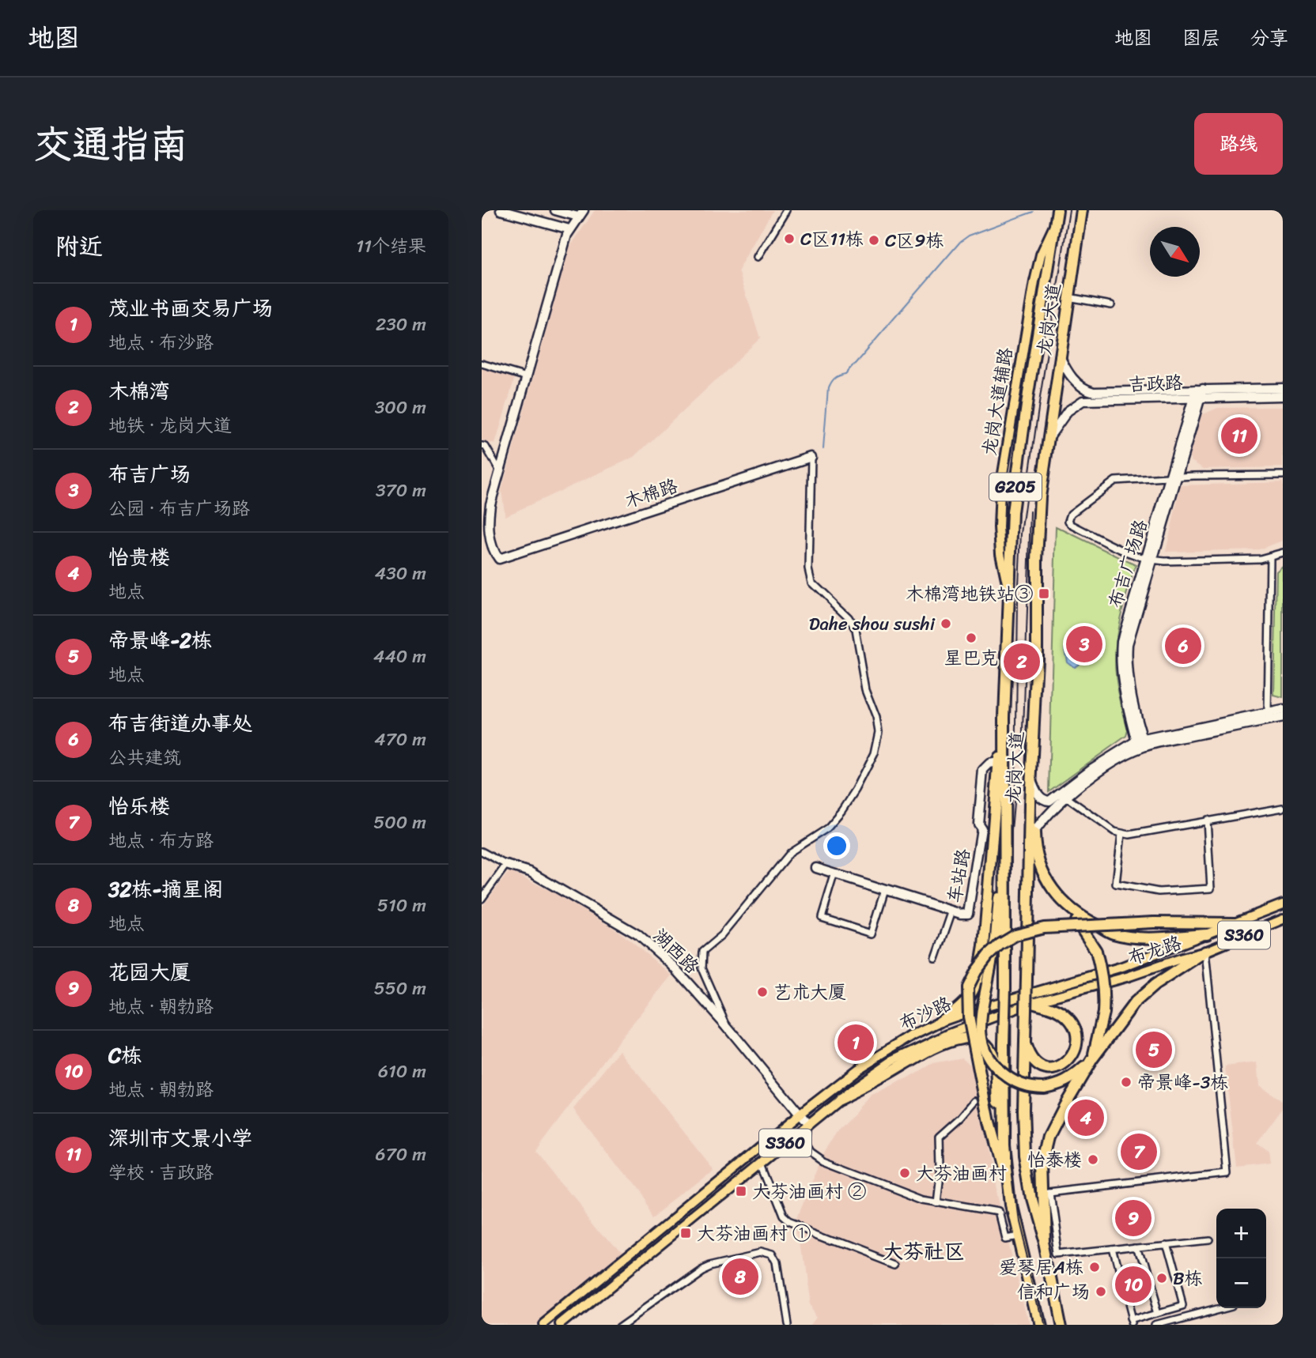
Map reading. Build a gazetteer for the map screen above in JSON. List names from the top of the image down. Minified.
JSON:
{"streets":{"highway":["龙岗大道","G205"],"main road":["龙岗大道辅路","S360","布龙路","布沙路"],"street":["吉政路","木棉路","布吉广场路","车站路","湖西路"]},"crossings":[["龙岗大道","吉政路"],["龙岗大道","龙岗大道辅路"],["吉政路","布吉广场路"],["S360","布沙路"],["布龙路","布沙路"],["湖西路","布沙路"]],"districts":["大芬社区"],"places":{"other":["C区11栋","C区9栋","Dahe shou sushi","星巴克","艺术大厦","帝景峰-3栋","怡泰楼","大芬油画村","爱琴居A栋","B栋","信和广场"],"transit":["木棉湾地铁站③","大芬油画村 ②","大芬油画村 ①"]},"north":"bottom right","page":{"header":"地图","nav":["地图","图层","分享"],"title":"交通指南","buttons":"路线","heading":["附近","11个结果"],"list":[{"mark":"1","name":"茂业书画交易广场","note":"地点 · 布沙路","value":"230 m"},{"mark":"2","name":"木棉湾","note":"地铁 · 龙岗大道","value":"300 m"},{"mark":"3","name":"布吉广场","note":"公园 · 布吉广场路","value":"370 m"},{"mark":"4","name":"怡贵楼","note":"地点","value":"430 m"},{"mark":"5","name":"帝景峰-2栋","note":"地点","value":"440 m"},{"mark":"6","name":"布吉街道办事处","note":"公共建筑","value":"470 m"},{"mark":"7","name":"怡乐楼","note":"地点 · 布方路","value":"500 m"},{"mark":"8","name":"32栋-摘星阁","note":"地点","value":"510 m"},{"mark":"9","name":"花园大厦","note":"地点 · 朝勃路","value":"550 m"},{"mark":"10","name":"C栋","note":"地点 · 朝勃路","value":"610 m"},{"mark":"11","name":"深圳市文景小学","note":"学校 · 吉政路","value":"670 m"}],"pins":["11","3","6","2","1","5","4","7","9","8","10"],"map_buttons":["+","−"]}}
